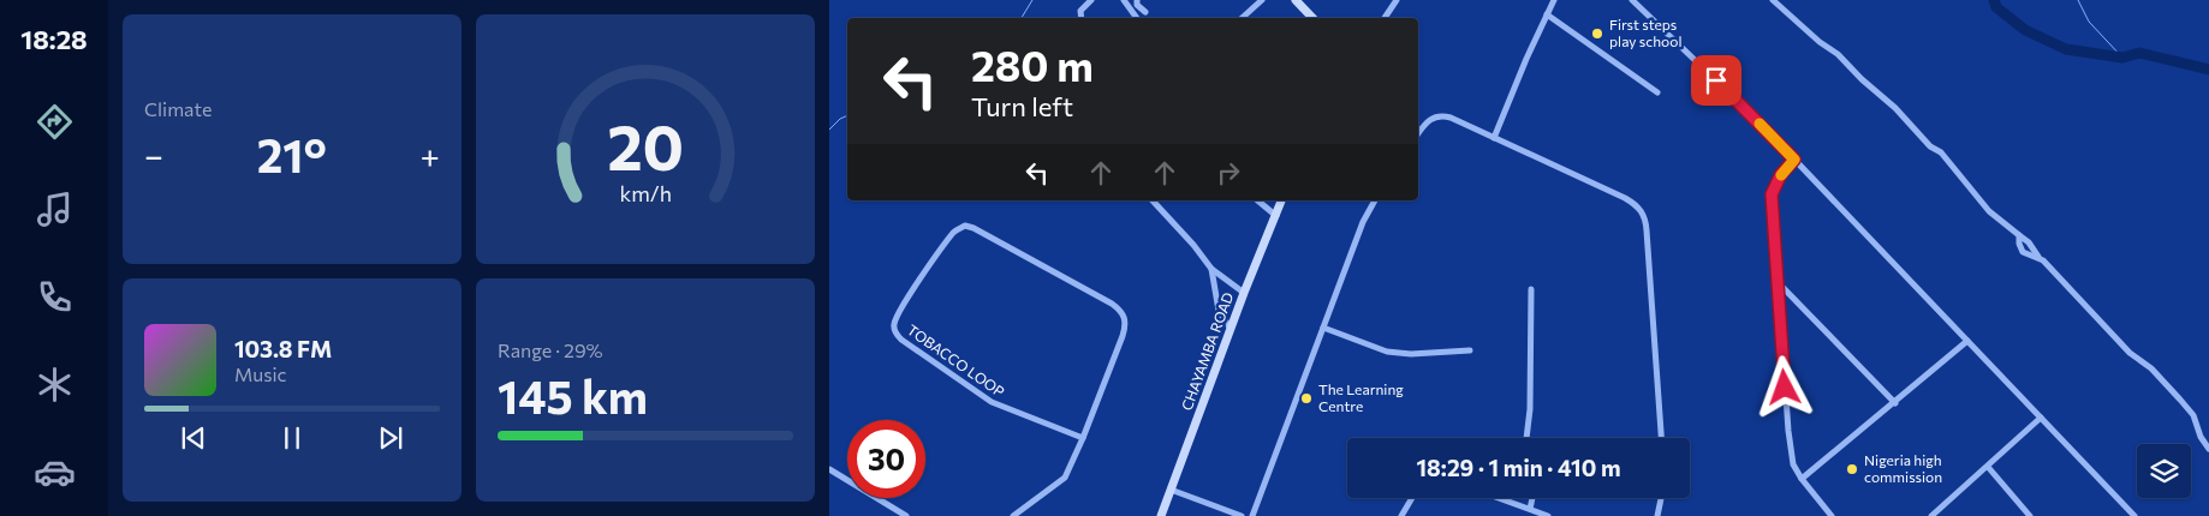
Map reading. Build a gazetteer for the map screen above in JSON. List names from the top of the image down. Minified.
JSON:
{"streets":{"street":["CHAYAMBA ROAD","TOBACCO LOOP"]},"places":["First steps play school","The Learning Centre","Nigeria high commission"],"page":{"tabs":"18:28","tile":["Climate",["Range · 29%","145 km"]],"turn":["280 m","Turn left"],"heat":["−","21°","+"],"song":["103.8 FM","Music"],"limit":"30","trip":"18:29 · 1 min · 410 m","gauge":["20","km/h"]}}
